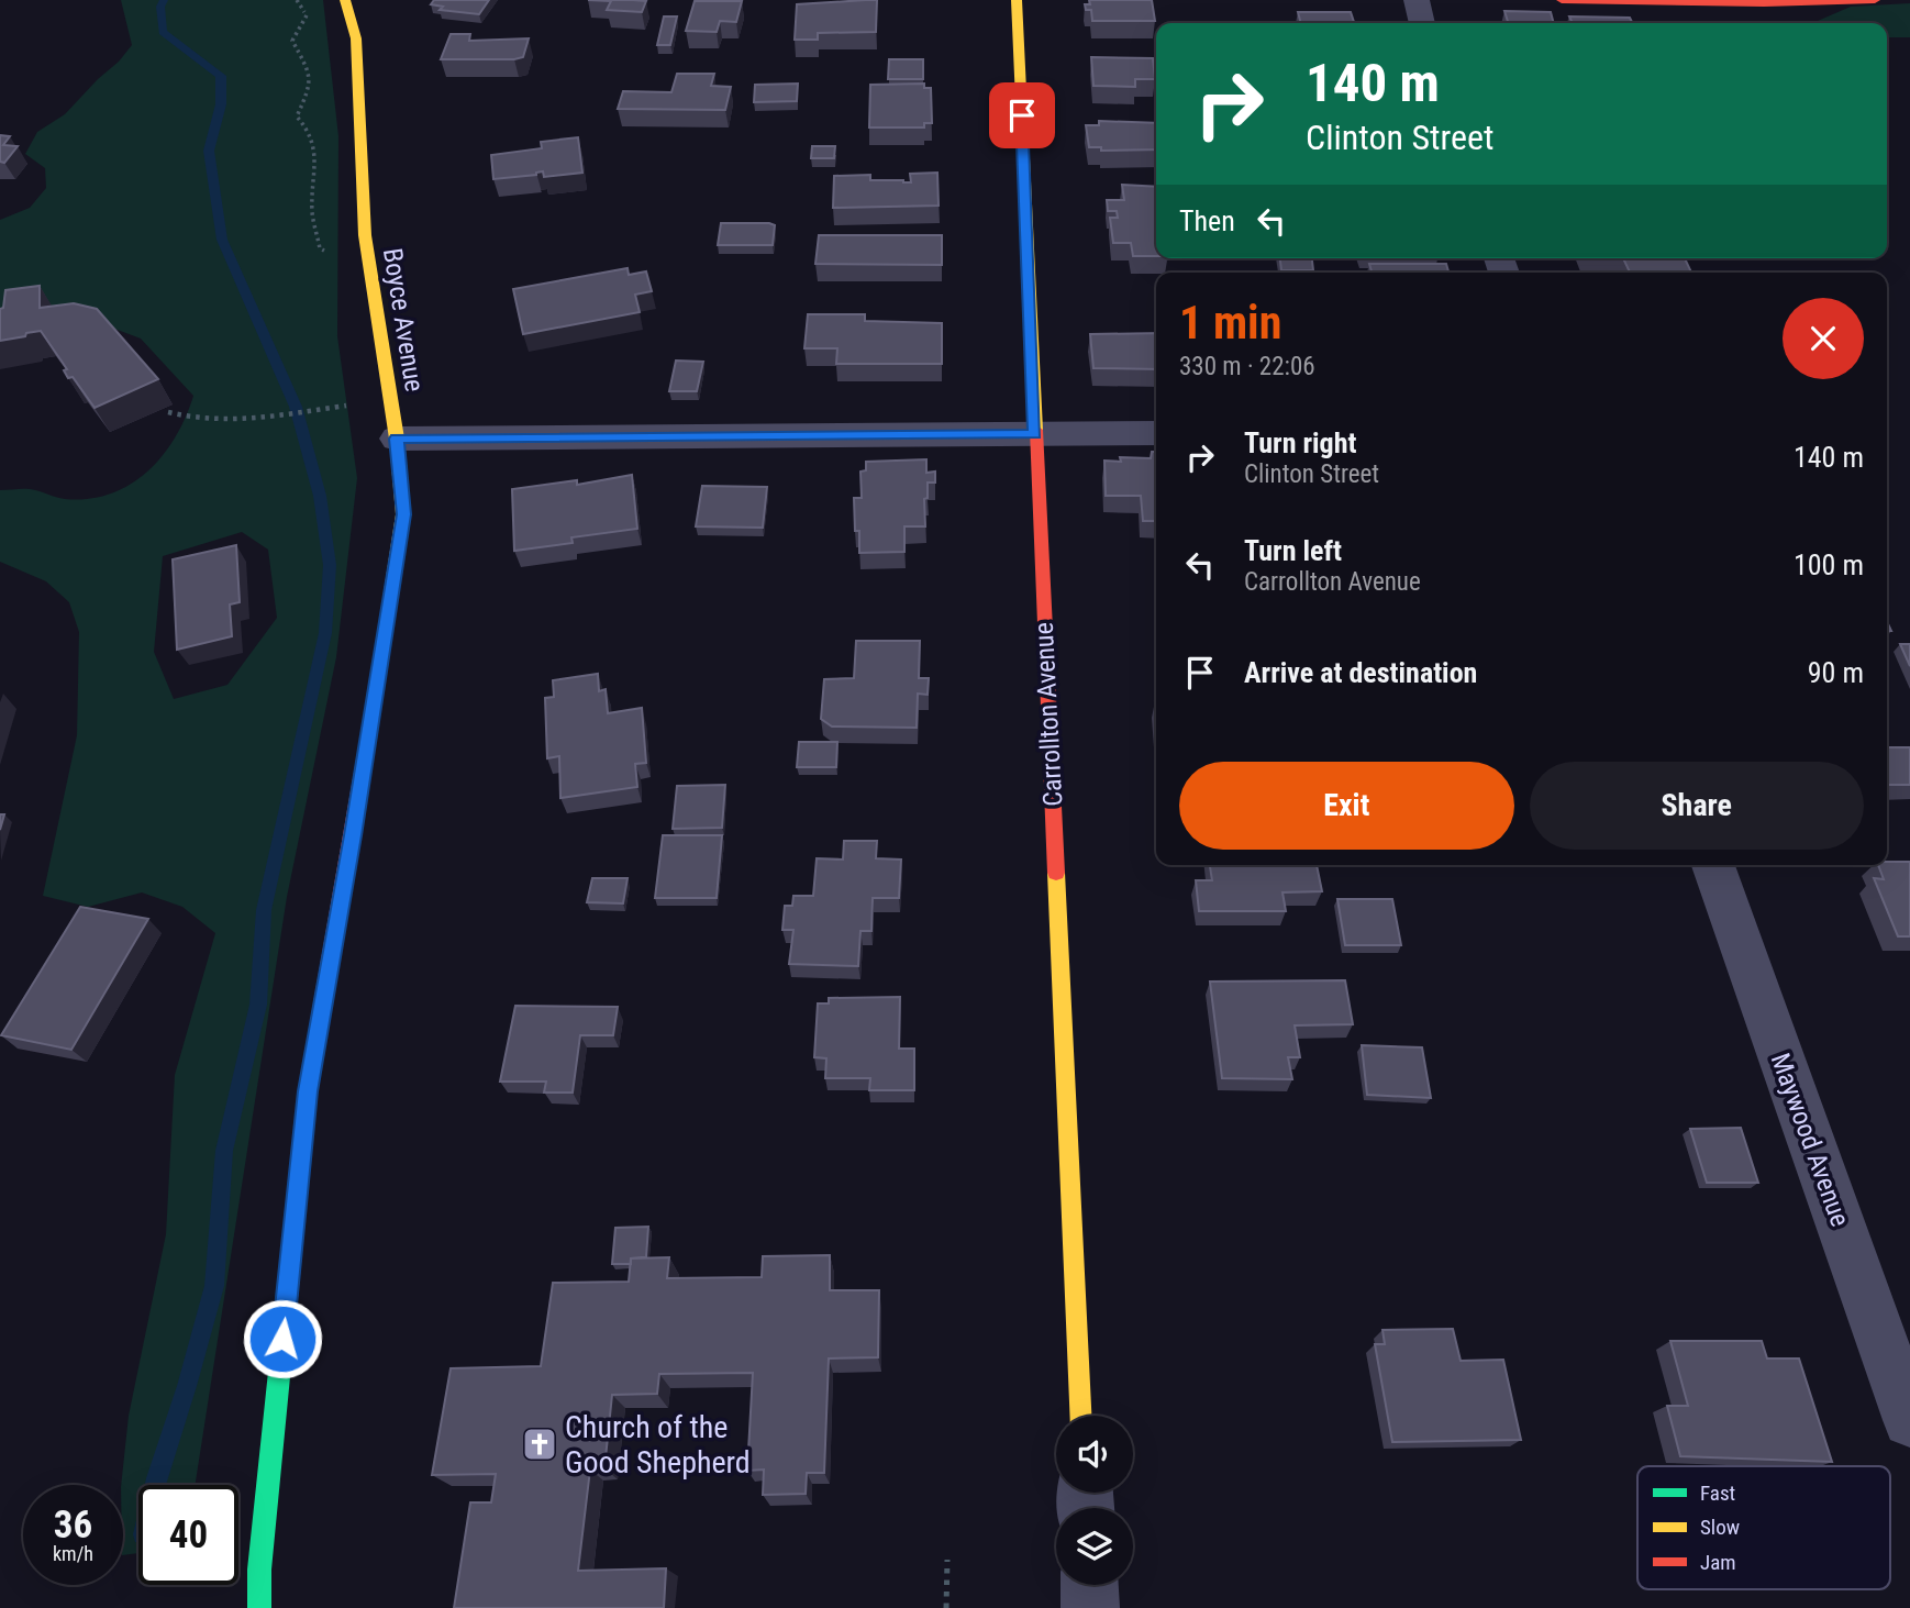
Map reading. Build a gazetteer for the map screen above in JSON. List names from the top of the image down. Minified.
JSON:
{"streets":{"street":["Boyce Avenue","Carrollton Avenue","Maywood Avenue"]},"places":{"church":["Church of the Good Shepherd"]},"legend":["Fast","Slow","Jam"],"page":{"turn":["140 m","Clinton Street"],"then":"Then","heading":["1 min","330 m · 22:06"],"list":[{"name":"Turn right","note":"Clinton Street","value":"140 m"},{"name":"Turn left","note":"Carrollton Avenue","value":"100 m"},{"name":"Arrive at destination","value":"90 m"}],"buttons":["Exit","Share"],"speed":"36 km/h","limit":"40"}}
